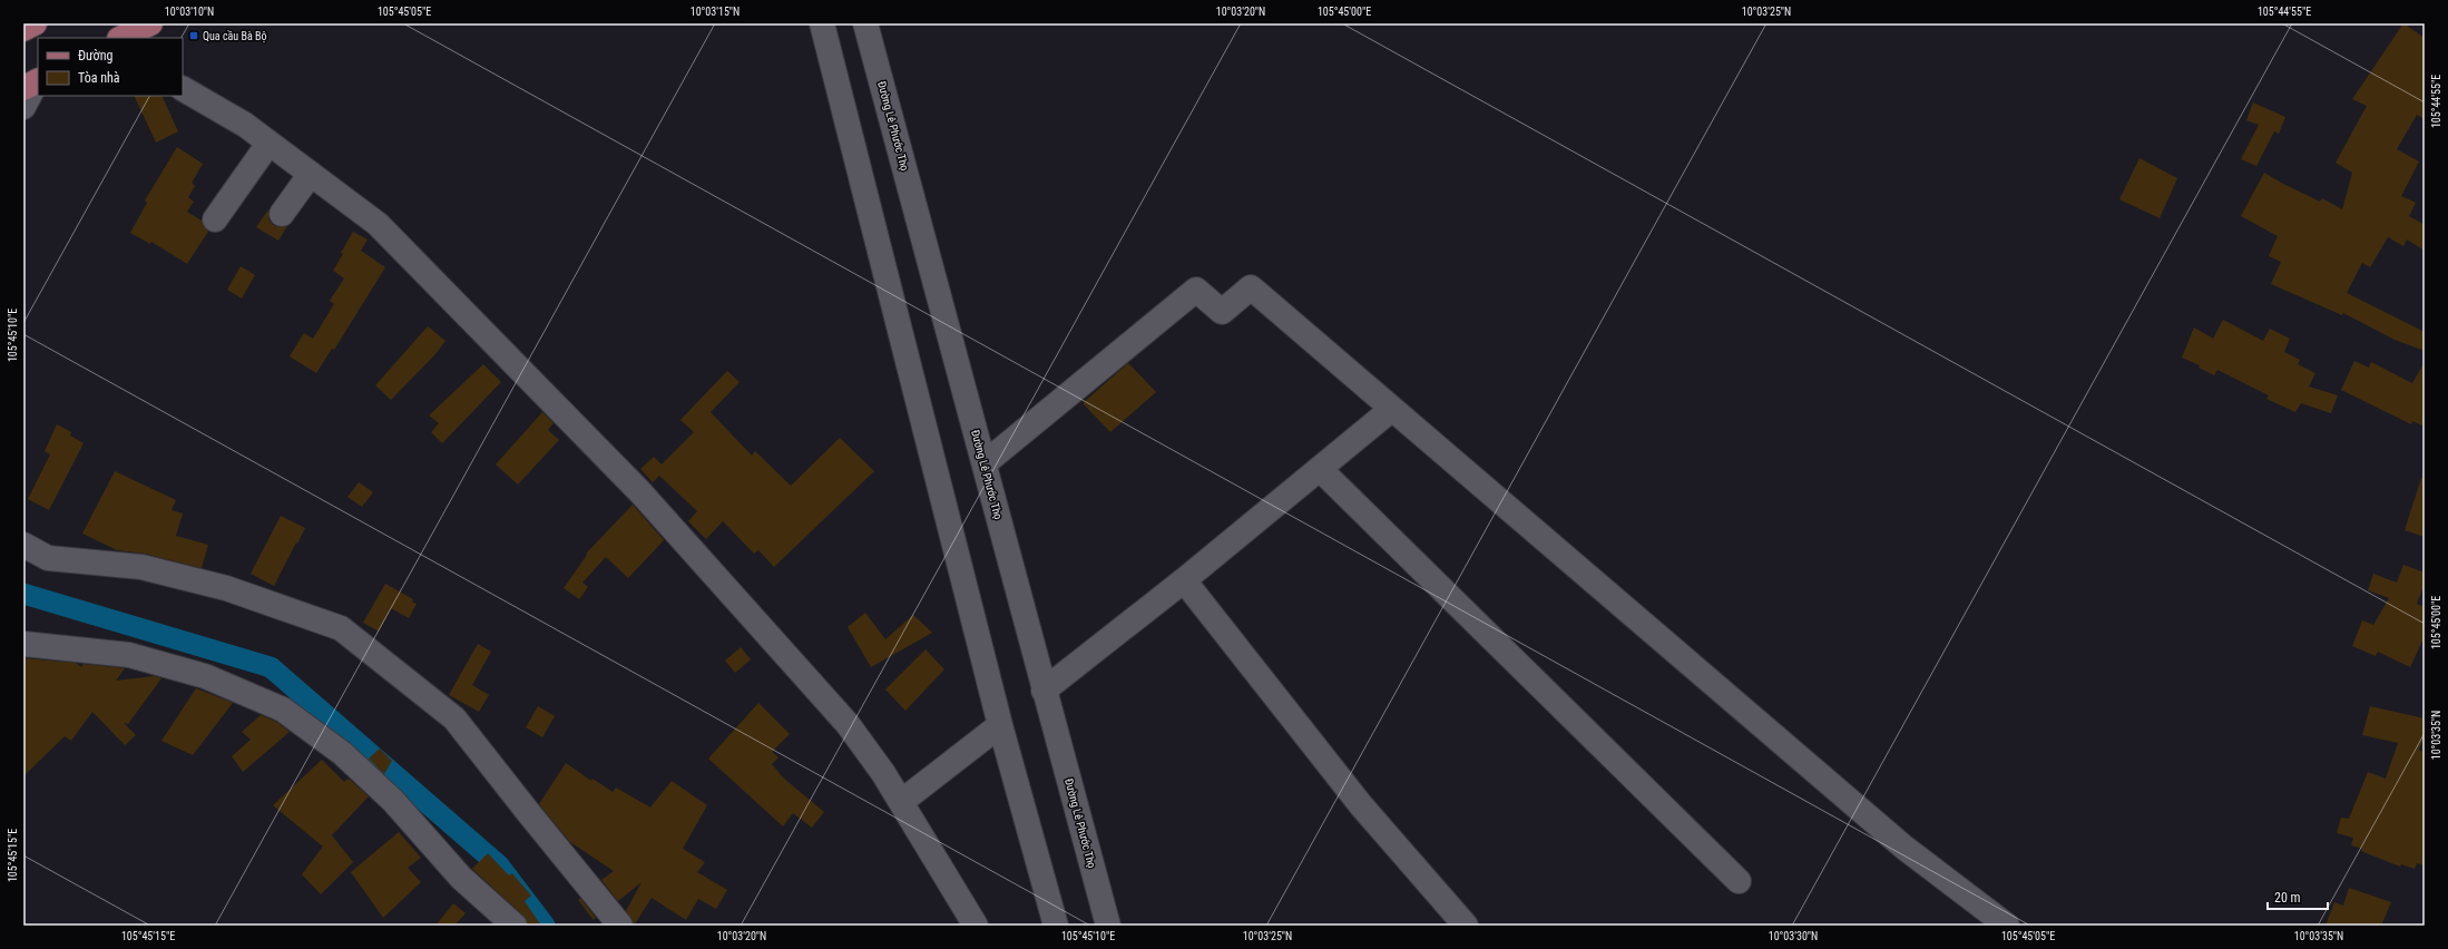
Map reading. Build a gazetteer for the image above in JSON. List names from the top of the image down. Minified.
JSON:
{"streets":{"street":["Đường Lê Phước Thọ"]},"places":{"transit":["Qua cầu Bà Bộ"]},"legend":["Đường","Tòa nhà"],"scale_bar":"20 m","coordinates":["10°03'10\"N","105°45'05\"E","10°03'15\"N","10°03'20\"N","105°45'00\"E","10°03'25\"N","105°44'55\"E","105°45'10\"E","10°03'35\"N","105°45'15\"E","10°03'30\"N"]}
